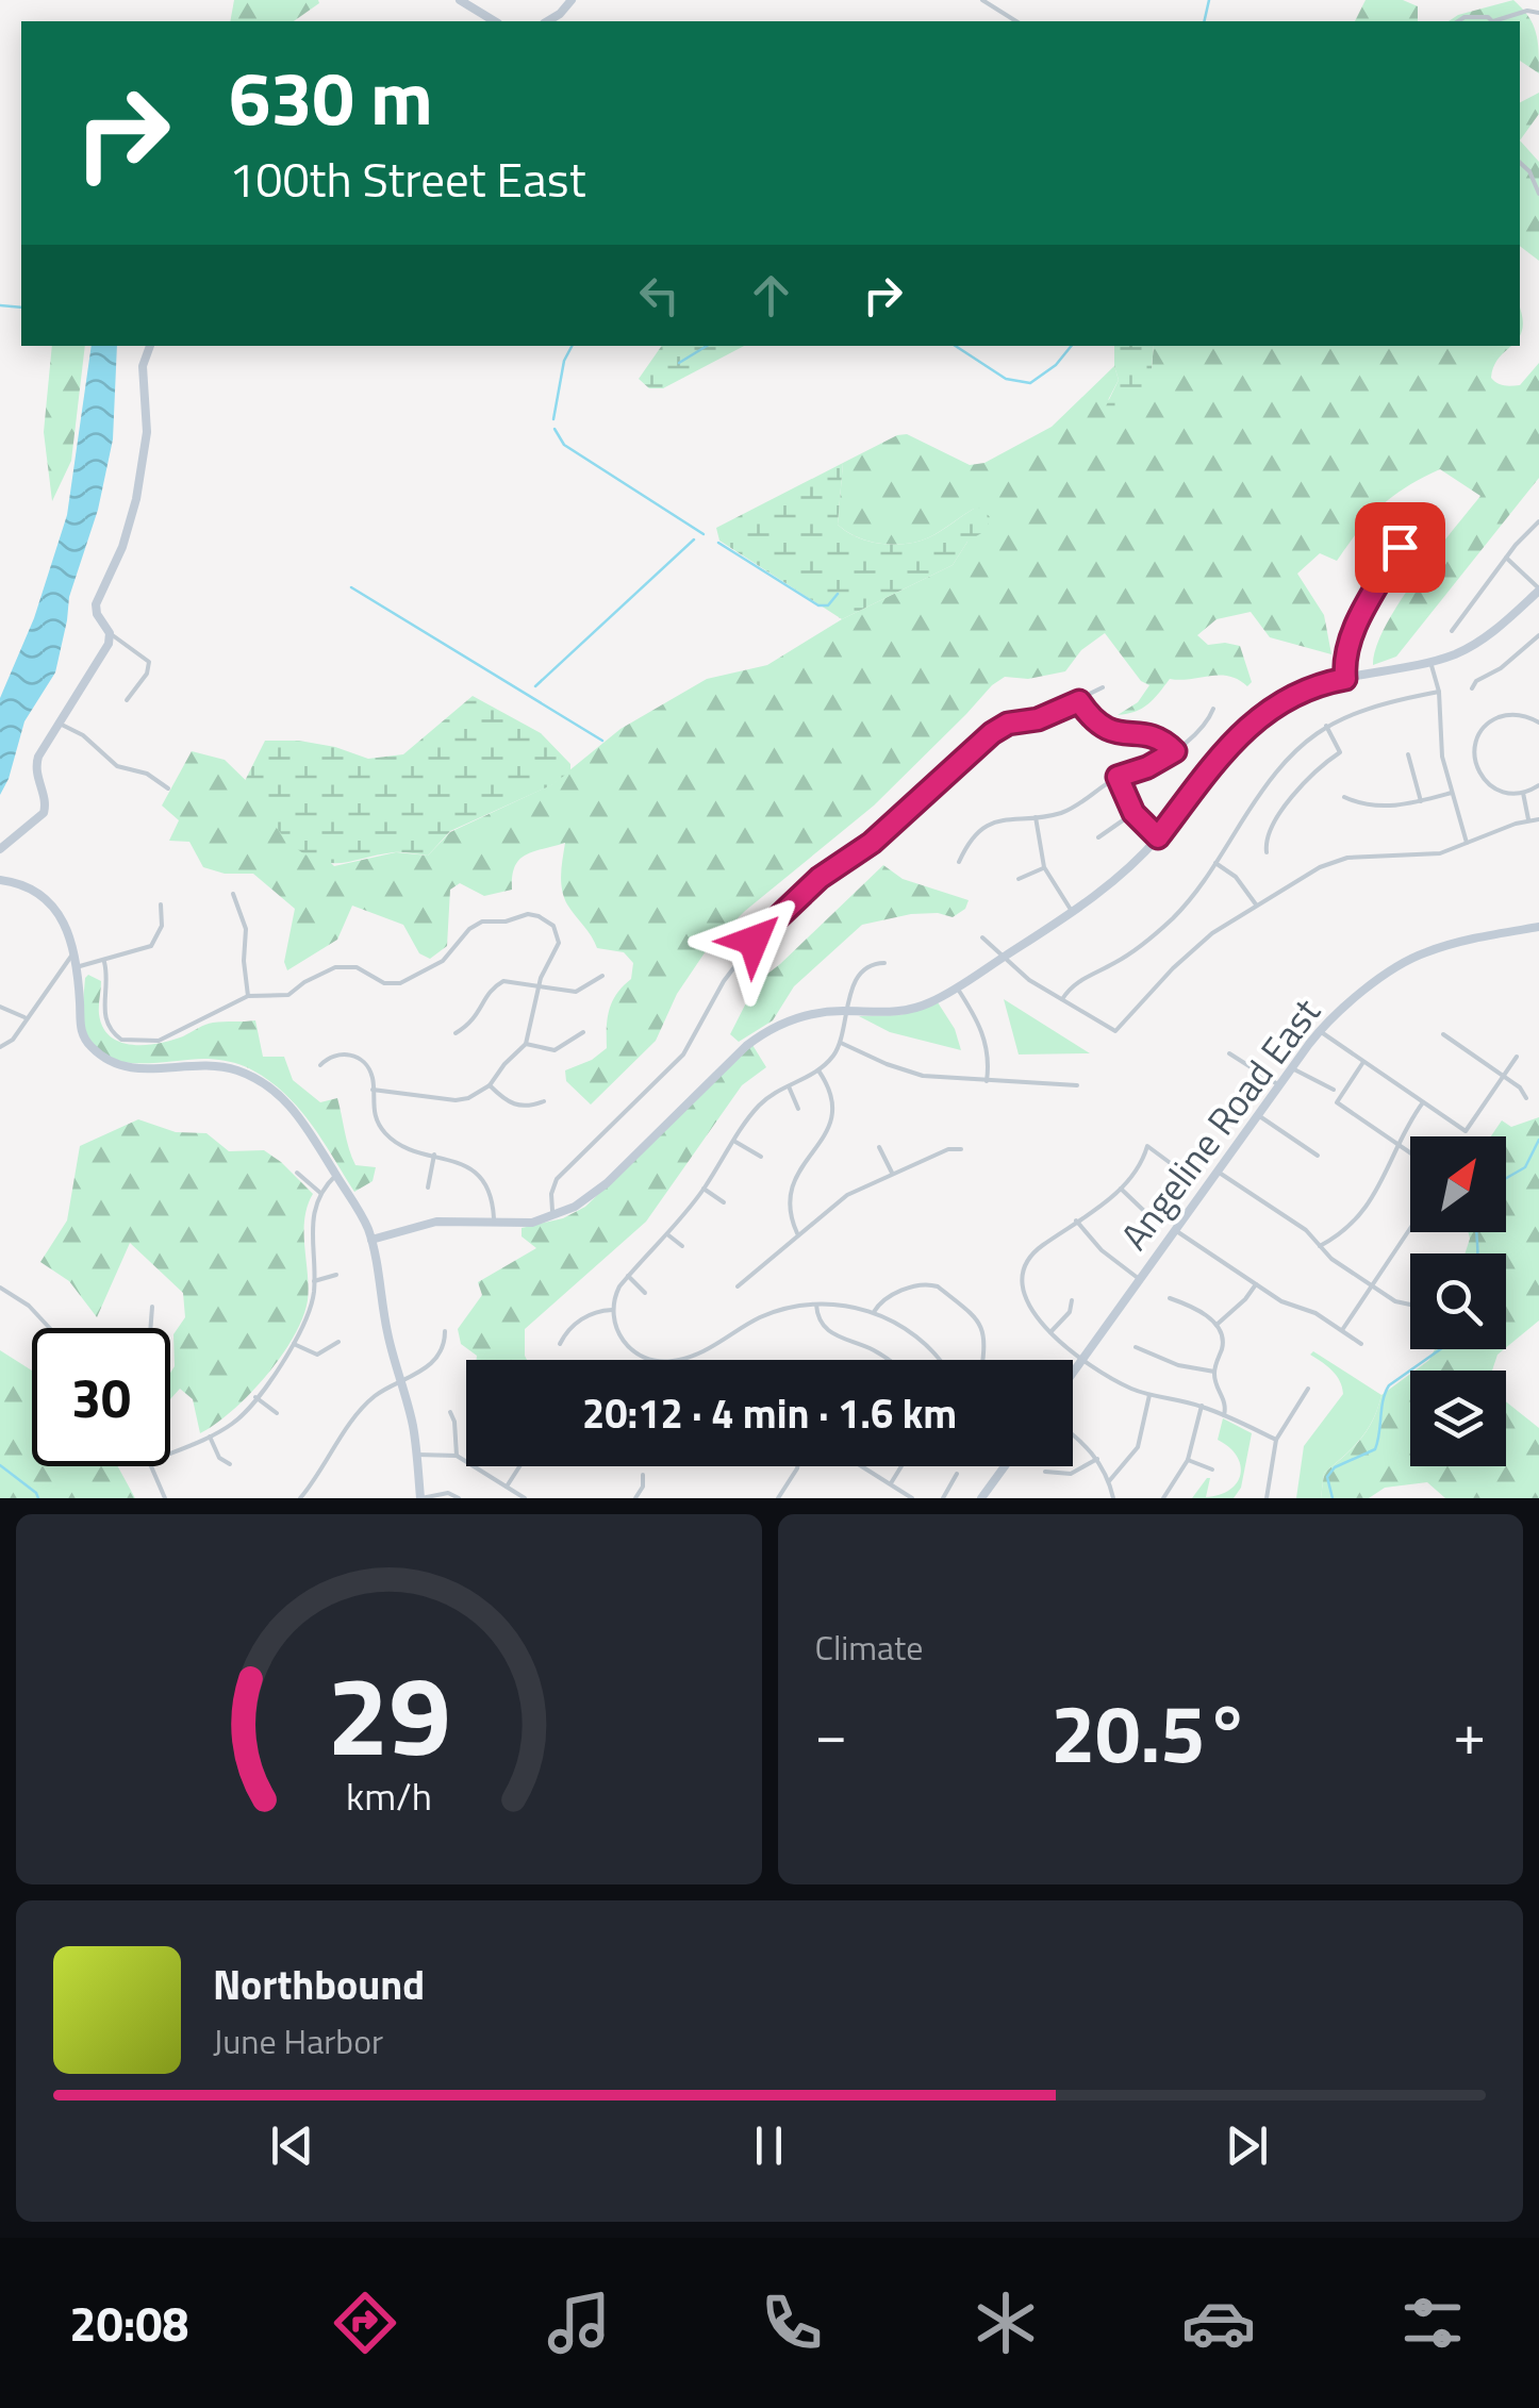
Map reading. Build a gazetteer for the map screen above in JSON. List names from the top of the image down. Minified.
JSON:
{"streets":{"street":["Angeline Road East"]},"north":"top right","page":{"turn":["630 m","100th Street East"],"limit":"30","trip":"20:12 · 4 min · 1.6 km","tile":"Climate","heat":["−","20.5°","+"],"song":["Northbound","June Harbor"],"tabs":"20:08","gauge":["29","km/h"]}}
